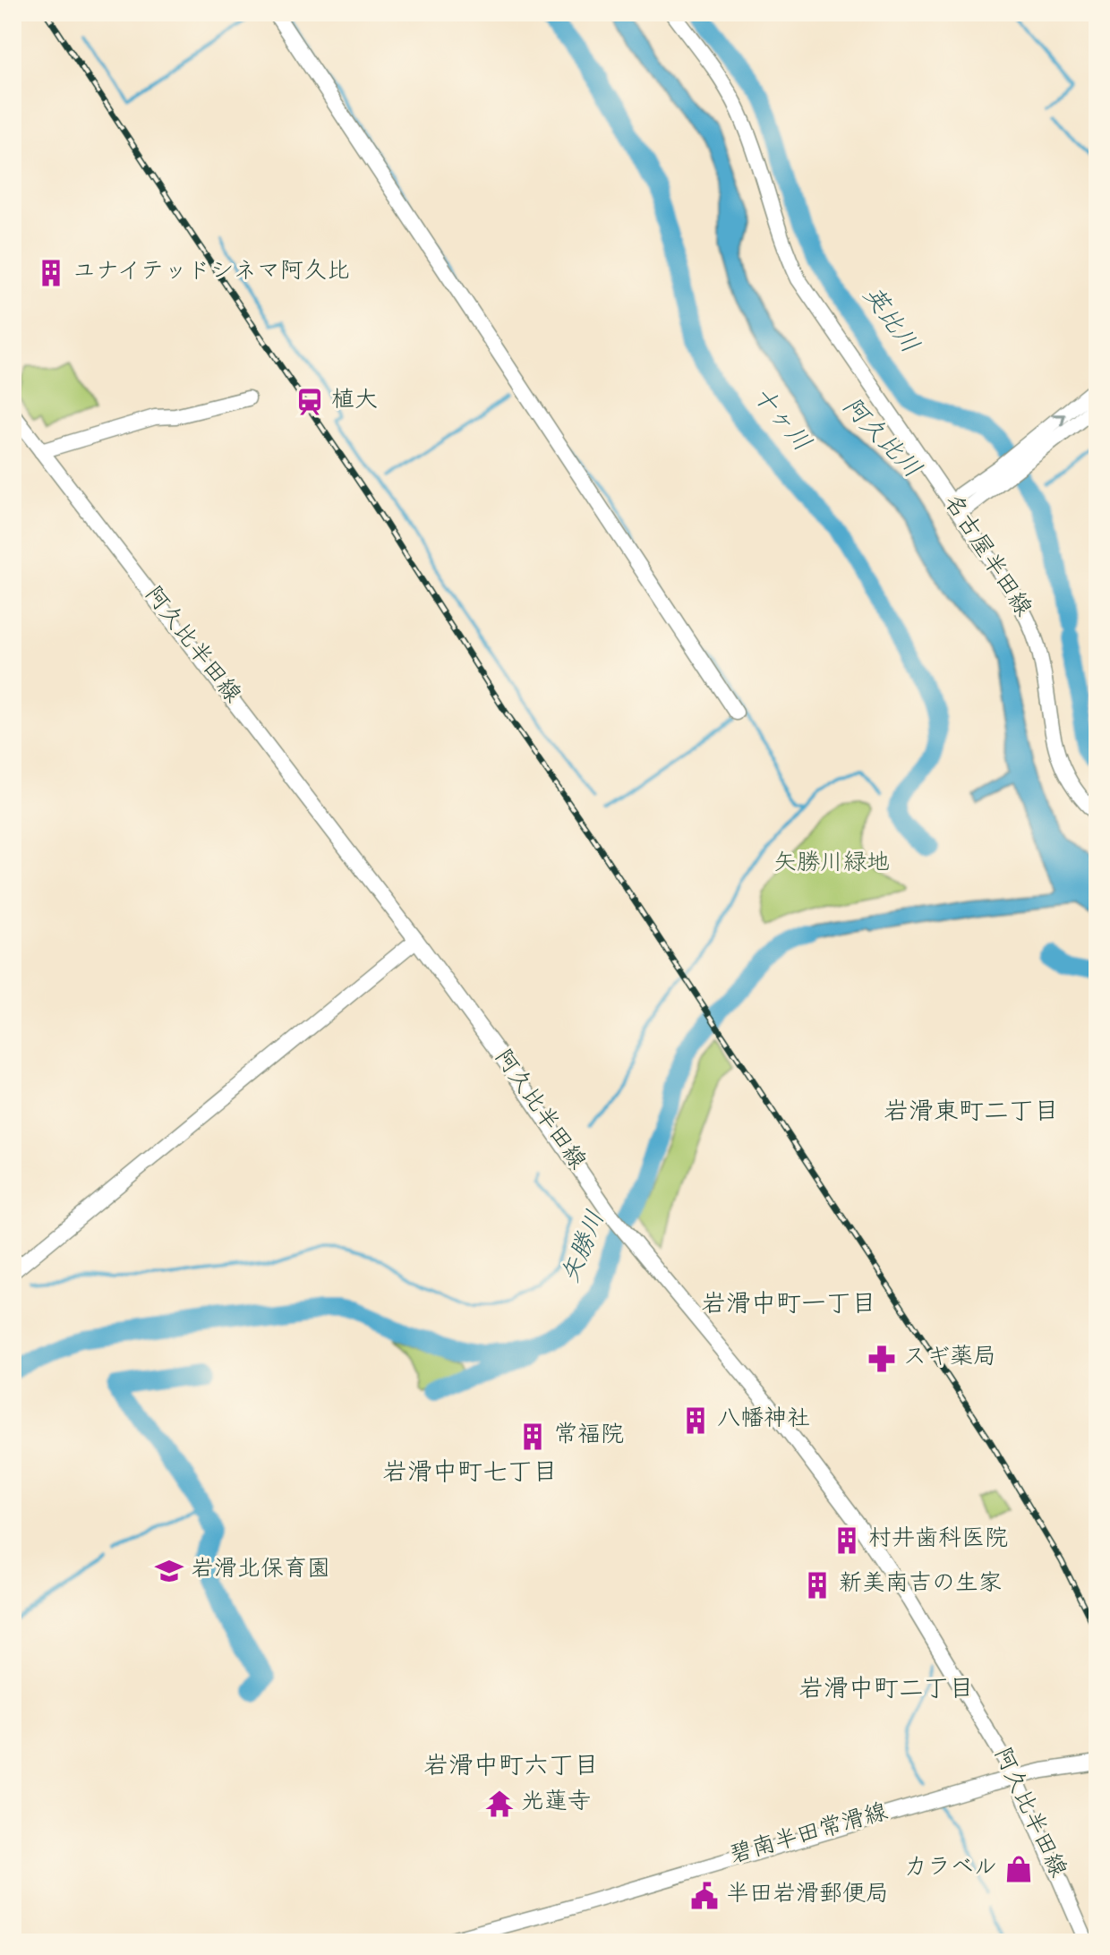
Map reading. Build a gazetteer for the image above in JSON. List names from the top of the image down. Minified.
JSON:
{"streets":{"main road":["名古屋半田線","阿久比半田線","碧南半田常滑線"]},"crossings":[["阿久比半田線","碧南半田常滑線"]],"districts":["岩滑東町二丁目","岩滑中町一丁目","岩滑中町七丁目","岩滑中町二丁目","岩滑中町六丁目"],"water":["英比川","十ヶ川","阿久比川","矢勝川"],"parks":["矢勝川緑地"],"places":{"building":["ユナイテッドシネマ阿久比","八幡神社","常福院","村井歯科医院","新美南吉の生家"],"station":["植大"],"pharmacy":["スギ薬局"],"school or university":["岩滑北保育園"],"temple":["光蓮寺"],"shop":["カラベル"],"public building":["半田岩滑郵便局"]}}
